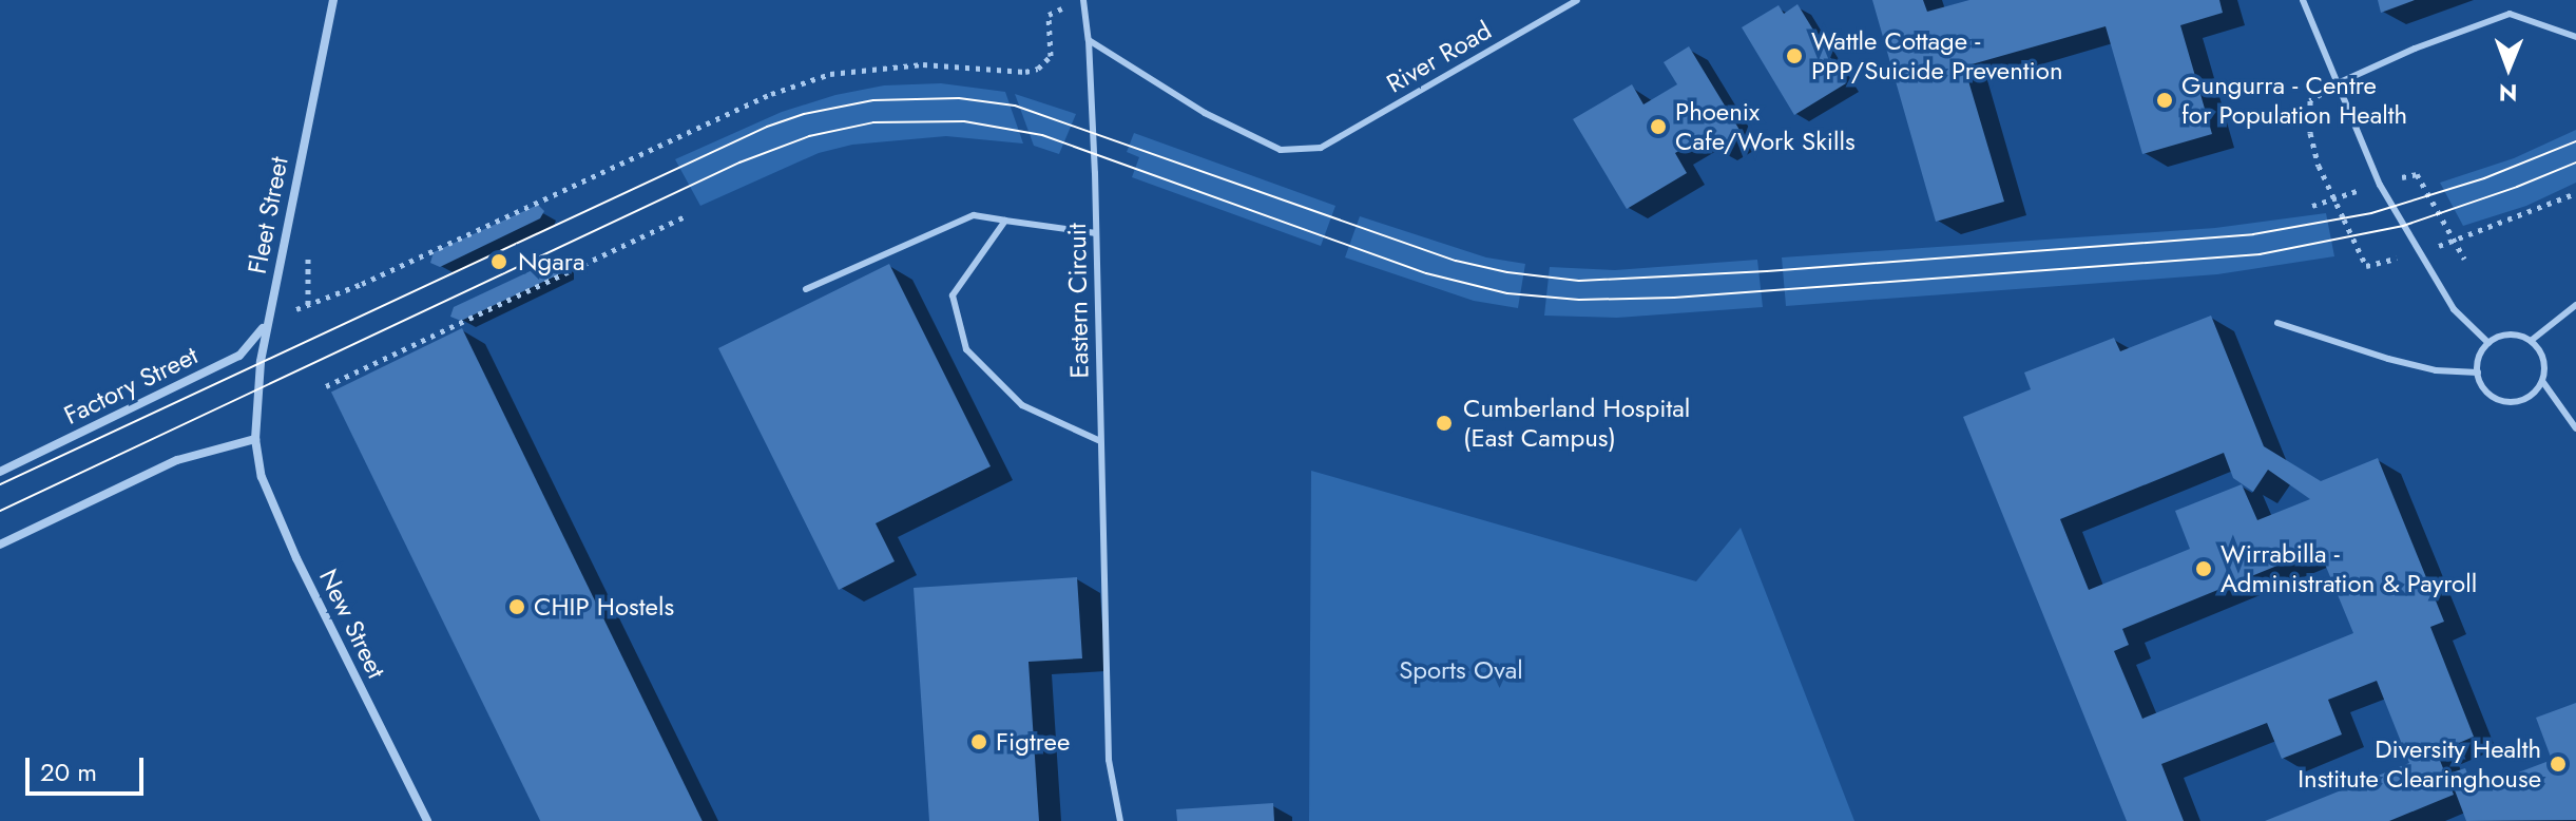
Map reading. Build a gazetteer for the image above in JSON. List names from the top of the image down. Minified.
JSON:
{"streets":{"street":["Fleet Street","Factory Street","New Street"],"lane":["River Road","Eastern Circuit"]},"crossings":[["River Road","Eastern Circuit"],["Fleet Street","Factory Street"],["Fleet Street","New Street"]],"parks":["Sports Oval"],"places":["Wattle Cottage - PPP/Suicide Prevention","Gungurra - Centre for Population Health","Phoenix Cafe/Work Skills","Ngara","Cumberland Hospital (East Campus)","Wirrabilla - Administration & Payroll","CHIP Hostels","Figtree","Diversity Health Institute Clearinghouse"],"scale_bar":"20 m","north":"bottom"}
